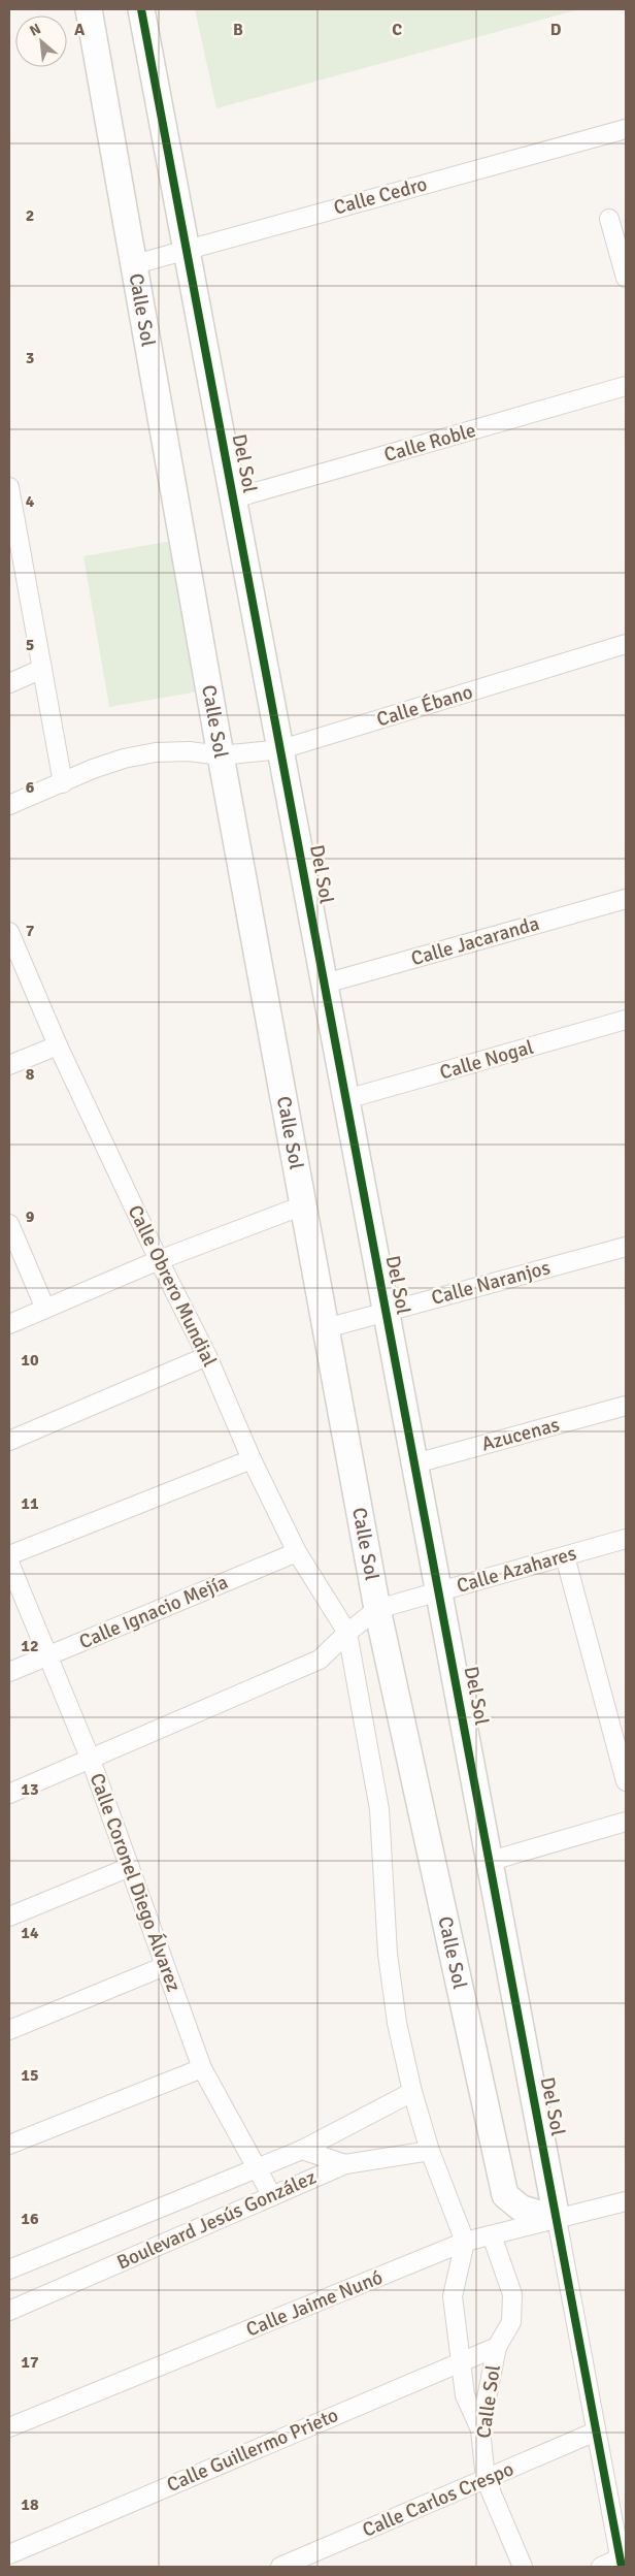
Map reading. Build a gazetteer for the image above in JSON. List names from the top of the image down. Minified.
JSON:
{"streets":{"street":["Calle Cedro","Calle Sol","Calle Roble","Del Sol","Calle Ébano","Calle Jacaranda","Calle Nogal","Calle Naranjos","Calle Obrero Mundial","Azucenas","Calle Azahares","Calle Ignacio Mejía","Calle Coronel Diego Álvarez","Boulevard Jesús González","Calle Jaime Nunó","Calle Guillermo Prieto","Calle Carlos Crespo"]},"crossings":[["Calle Cedro","Calle Sol"],["Calle Cedro","Del Sol"],["Calle Sol","Del Sol"],["Calle Sol","Calle Ébano"],["Calle Sol","Calle Naranjos"],["Calle Sol","Calle Azahares"],["Calle Sol","Calle Jaime Nunó"],["Calle Sol","Calle Guillermo Prieto"],["Calle Sol","Calle Carlos Crespo"],["Calle Roble","Del Sol"],["Del Sol","Calle Ébano"],["Del Sol","Calle Jacaranda"],["Del Sol","Calle Nogal"],["Del Sol","Calle Naranjos"],["Del Sol","Azucenas"],["Del Sol","Calle Azahares"],["Del Sol","Calle Jaime Nunó"],["Del Sol","Calle Carlos Crespo"],["Calle Obrero Mundial","Calle Ignacio Mejía"],["Calle Ignacio Mejía","Calle Coronel Diego Álvarez"],["Calle Coronel Diego Álvarez","Boulevard Jesús González"]],"north":"top left","grid":{"columns":["A","B","C","D"],"rows":["2","3","4","5","6","7","8","9","10","11","12","13","14","15","16","17","18"]}}
